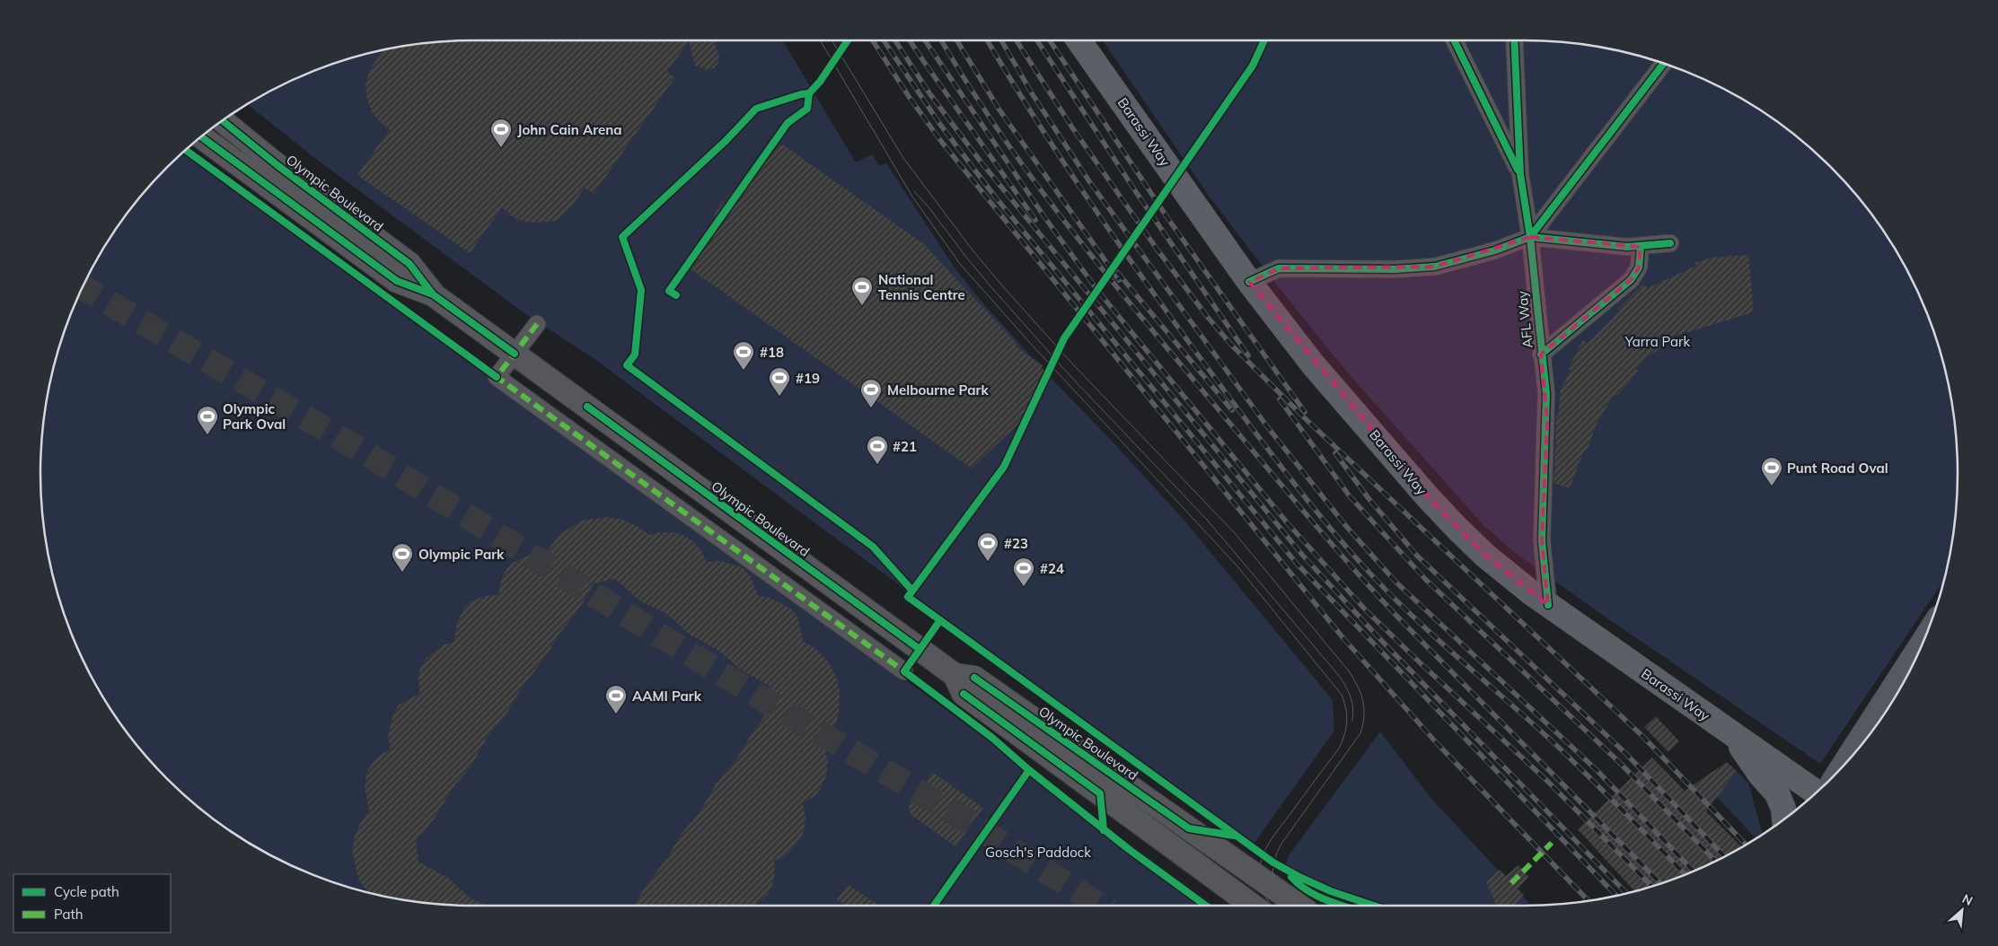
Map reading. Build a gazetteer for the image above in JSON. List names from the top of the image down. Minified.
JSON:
{"streets":{"main road":["Barassi Way","Olympic Boulevard"],"street":["AFL Way"]},"crossings":[["Barassi Way","AFL Way"]],"parks":["Yarra Park","Gosch's Paddock"],"places":{"sports":["John Cain Arena","National Tennis Centre","#18","#19","Melbourne Park","Olympic Park Oval","#21","Punt Road Oval","#23","Olympic Park","#24","AAMI Park"]},"legend":["Cycle path","Path"],"north":"top right"}
